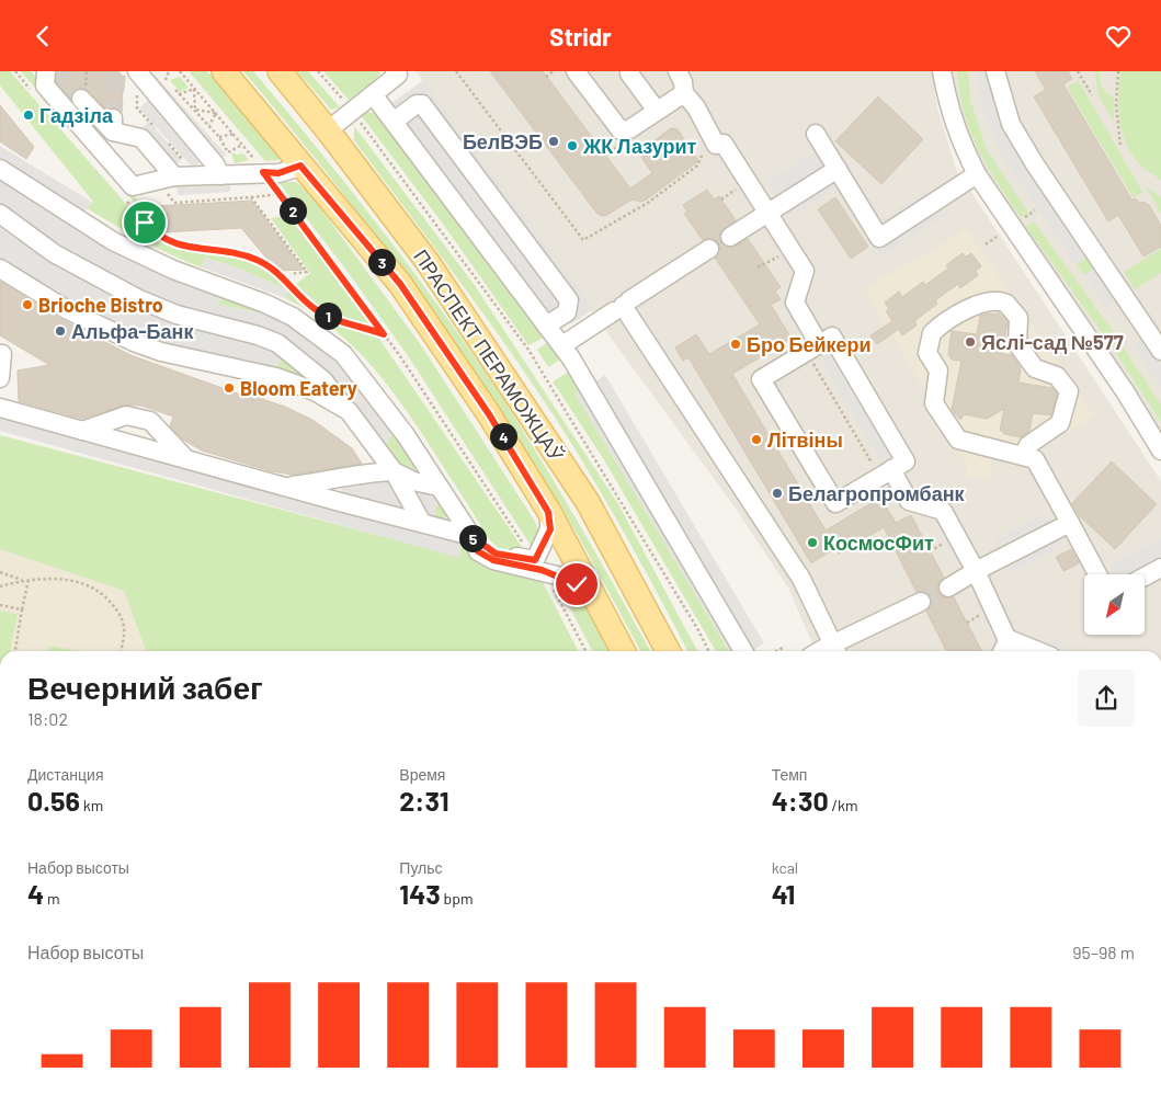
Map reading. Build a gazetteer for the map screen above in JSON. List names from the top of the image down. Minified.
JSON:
{"streets":{"main road":["ПРАСПЕКТ ПЕРАМОЖЦАЎ"]},"places":["Гадзіла","БелВЭБ","ЖК Лазурит","Brioche Bistro","Альфа-Банк","Яслі-сад №577","Бро Бейкери","Bloom Eatery","Літвіны","Белагропромбанк","КосмосФит"],"north":"bottom left","page":{"header":"Stridr","pins":["2","3","1","4","5"],"heading":["Вечерний забег","18:02"],"stats":[["Дистанция","0.56 km"],["Время","2:31"],["Темп","4:30 /km"],["Набор высоты","4 m"],["Пульс","143 bpm"],["kcal","41"]],"chart":["Набор высоты","95–98 m"]}}
